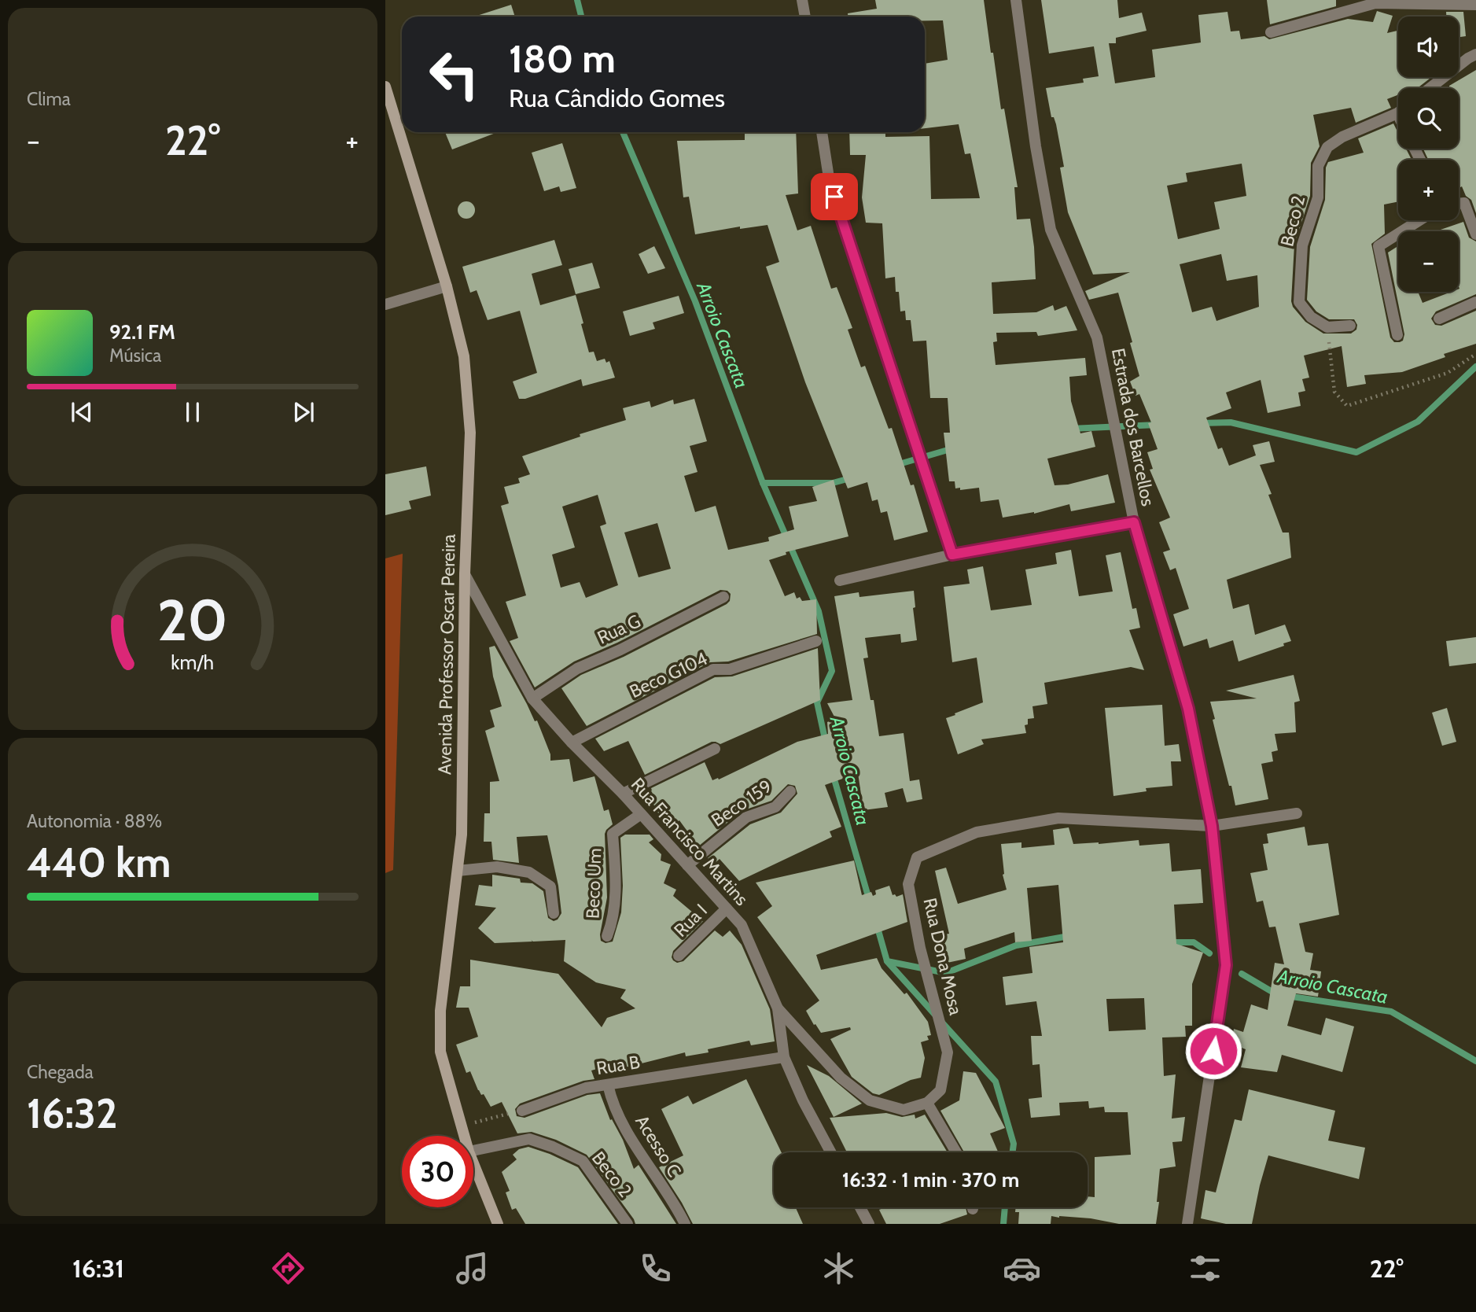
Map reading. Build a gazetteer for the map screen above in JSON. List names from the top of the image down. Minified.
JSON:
{"streets":{"main road":["Avenida Professor Oscar Pereira"],"street":["Beco 2","Estrada dos Barcellos","Rua G","Beco G104","Beco 159","Rua Francisco Martins","Beco Um","Rua I","Rua Dona Mosa","Rua B","Acesso C"]},"crossings":[["Estrada dos Barcellos","Rua Dona Mosa"],["Rua G","Rua Francisco Martins"],["Avenida Professor Oscar Pereira","Rua Francisco Martins"],["Beco G104","Rua Francisco Martins"],["Beco 159","Rua Francisco Martins"],["Rua Francisco Martins","Beco Um"],["Rua Francisco Martins","Rua I"],["Rua Francisco Martins","Rua B"],["Rua B","Acesso C"]],"water":["Arroio Cascata"],"page":{"tile":["Clima",["Autonomia · 88%","440 km"],["Chegada","16:32"]],"map_buttons":["+","−"],"turn":["180 m","Rua Cândido Gomes"],"heat":["−","22°","+"],"song":["92.1 FM","Música"],"limit":"30","trip":"16:32 · 1 min · 370 m","tabs":["16:31","22°"],"gauge":["20","km/h"]}}
